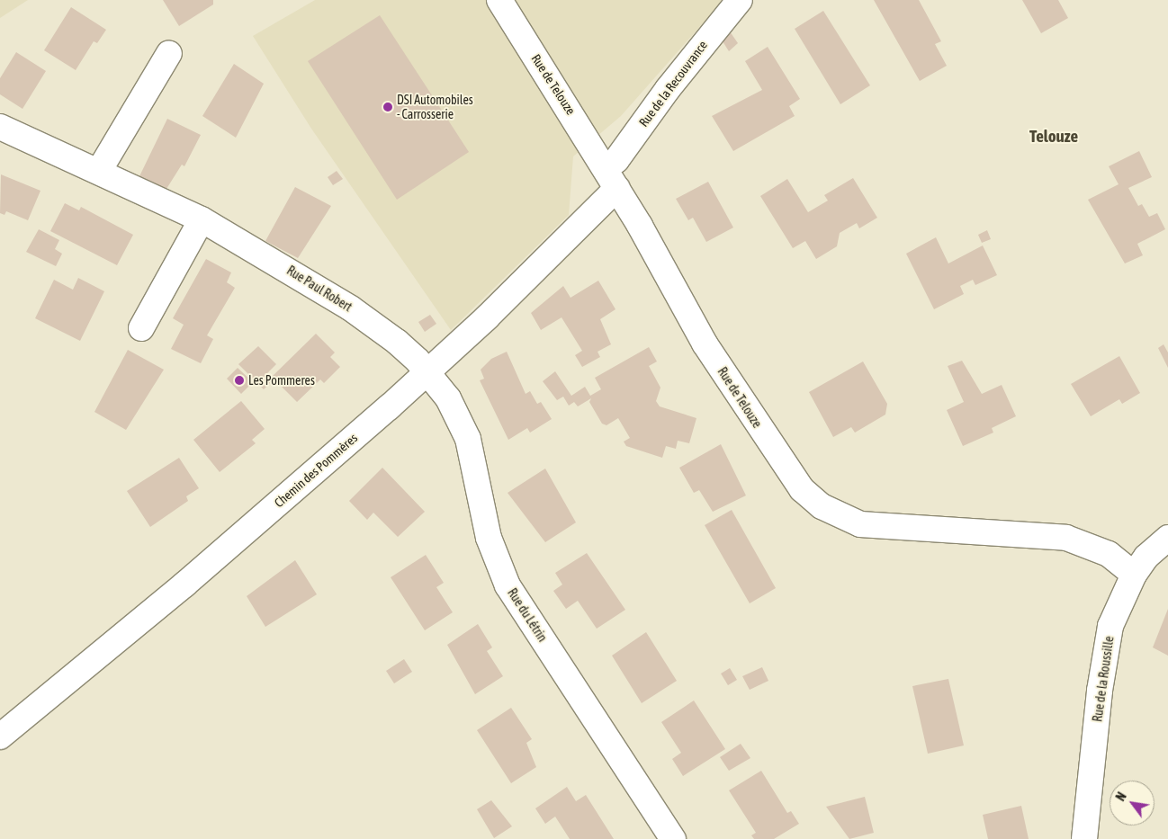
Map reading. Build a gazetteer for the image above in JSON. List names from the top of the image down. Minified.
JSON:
{"streets":{"street":["Rue de la Recouvrance","Rue de Telouze","Rue Paul Robert","Chemin des Pommères","Rue du Létrin","Rue de la Roussille"]},"crossings":[["Rue de la Recouvrance","Rue de Telouze"],["Rue de la Recouvrance","Chemin des Pommères"],["Rue de Telouze","Chemin des Pommères"],["Rue de Telouze","Rue de la Roussille"],["Rue Paul Robert","Chemin des Pommères"],["Rue Paul Robert","Rue du Létrin"],["Chemin des Pommères","Rue du Létrin"]],"districts":["Telouze"],"places":["DSI Automobiles - Carrosserie","Les Pommeres"],"north":"top left"}
